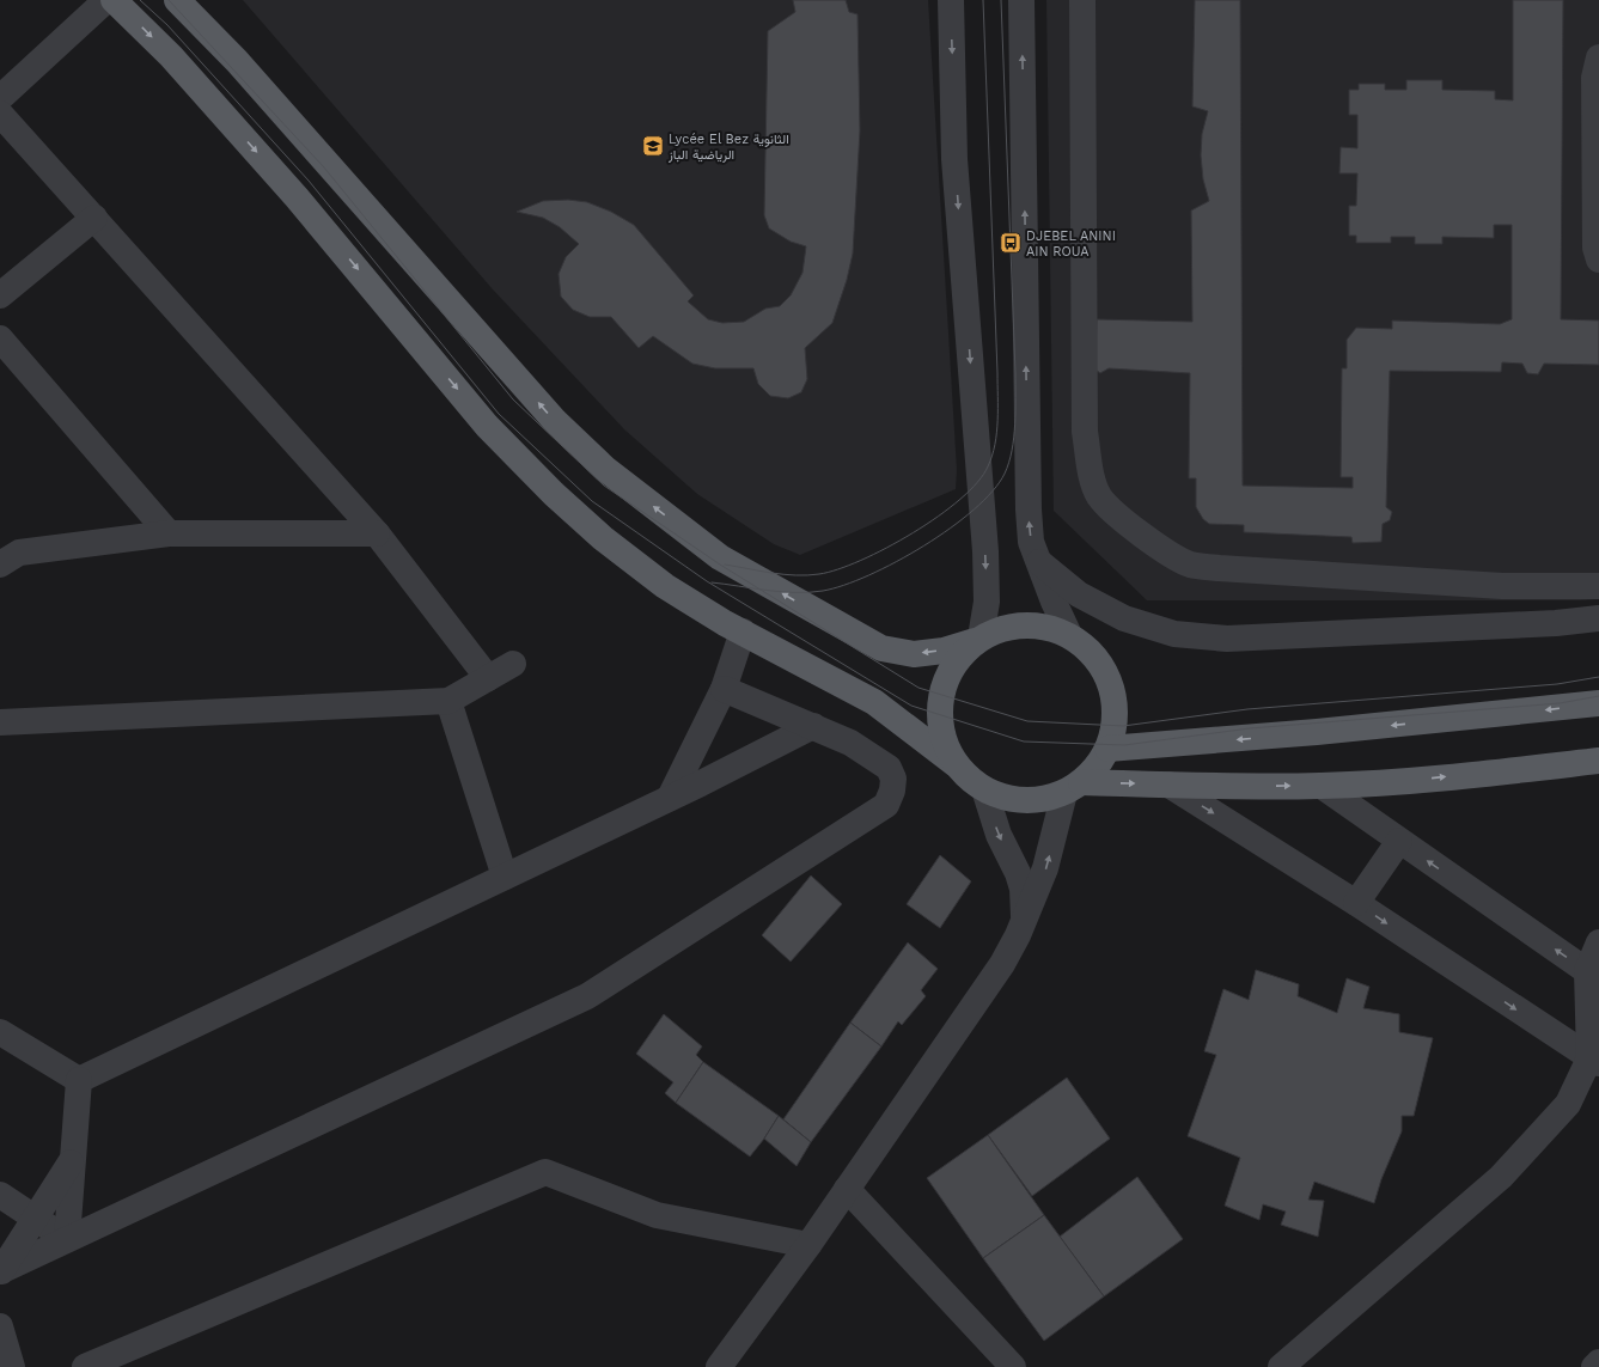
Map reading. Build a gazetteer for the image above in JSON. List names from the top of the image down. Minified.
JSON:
{"places":{"school or university":["Lycée El Bez الثانوية الرياضية الباز"],"bus stop":["DJEBEL ANINI AIN ROUA"]}}
